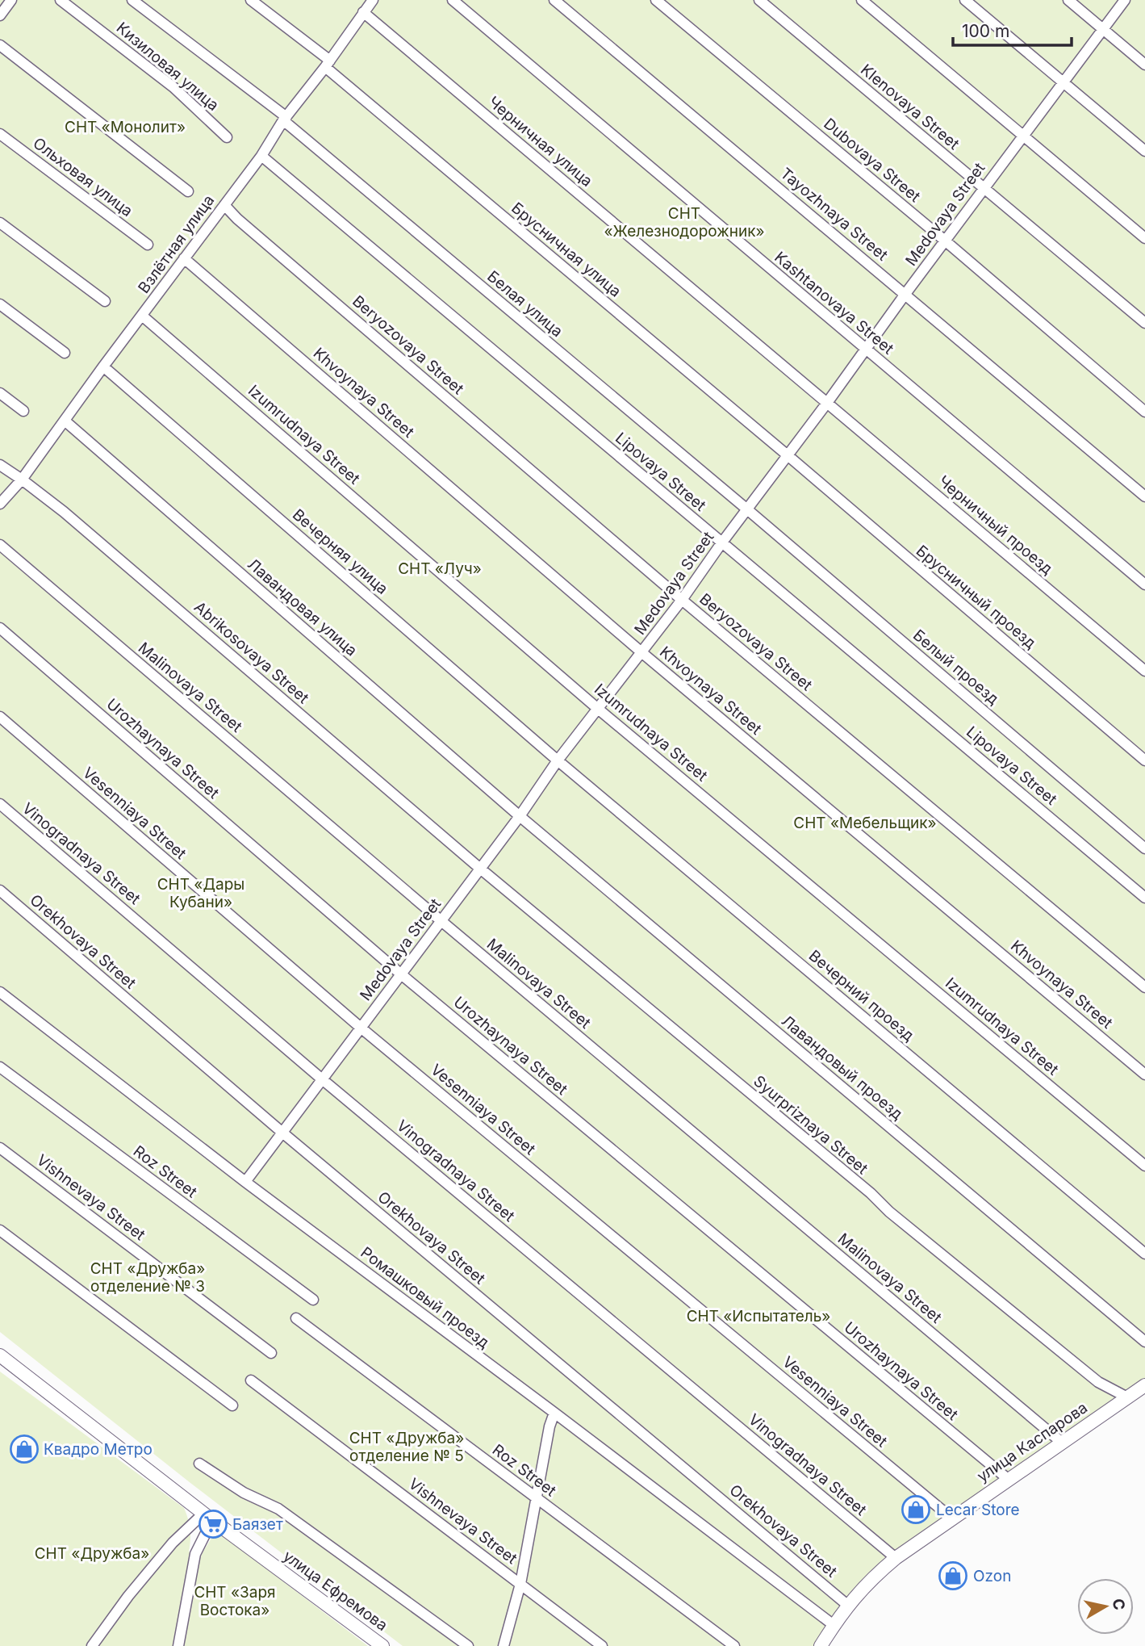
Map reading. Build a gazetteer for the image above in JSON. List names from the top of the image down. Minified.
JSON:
{"streets":{"main road":["улица Каспарова","улица Ефремова"],"street":["Кизиловая улица","Klenovaya Street","Черничная улица","Dubovaya Street","Ольховая улица","Tayozhnaya Street","Medovaya Street","Взлётная улица","Брусничная улица","Kashtanovaya Street","Белая улица","Beryozovaya Street","Khvoynaya Street","Izumrudnaya Street","Lipovaya Street","Черничный проезд","Вечерняя улица","Брусничный проезд","Лавандовая улица","Abrikosovaya Street","Белый проезд","Malinovaya Street","Urozhaynaya Street","Vesenniaya Street","Vinogradnaya Street","Orekhovaya Street","Вечерний проезд","Лавандовый проезд","Syurpriznaya Street","Roz Street","Vishnevaya Street","Ромашковый проезд"]},"crossings":[["Klenovaya Street","Medovaya Street"],["Черничная улица","Medovaya Street"],["Черничная улица","Взлётная улица"],["Черничная улица","Черничный проезд"],["Dubovaya Street","Medovaya Street"],["Tayozhnaya Street","Medovaya Street"],["Medovaya Street","Брусничная улица"],["Medovaya Street","Kashtanovaya Street"],["Medovaya Street","Белая улица"],["Medovaya Street","Beryozovaya Street"],["Medovaya Street","Khvoynaya Street"],["Medovaya Street","Izumrudnaya Street"],["Medovaya Street","Lipovaya Street"],["Medovaya Street","Черничный проезд"],["Medovaya Street","Вечерняя улица"],["Medovaya Street","Брусничный проезд"],["Medovaya Street","Лавандовая улица"],["Medovaya Street","Abrikosovaya Street"],["Medovaya Street","Белый проезд"],["Medovaya Street","Malinovaya Street"],["Medovaya Street","Urozhaynaya Street"],["Medovaya Street","Vesenniaya Street"],["Medovaya Street","Vinogradnaya Street"],["Medovaya Street","Orekhovaya Street"],["Medovaya Street","Вечерний проезд"],["Medovaya Street","Лавандовый проезд"],["Medovaya Street","Syurpriznaya Street"],["Medovaya Street","Ромашковый проезд"],["Взлётная улица","Брусничная улица"],["Взлётная улица","Белая улица"],["Взлётная улица","Beryozovaya Street"],["Взлётная улица","Khvoynaya Street"],["Взлётная улица","Izumrudnaya Street"],["Взлётная улица","Lipovaya Street"],["Взлётная улица","Вечерняя улица"],["Взлётная улица","Лавандовая улица"],["Взлётная улица","Abrikosovaya Street"],["Брусничная улица","Брусничный проезд"],["Белая улица","Белый проезд"],["Вечерняя улица","Вечерний проезд"],["Лавандовая улица","Лавандовый проезд"],["Abrikosovaya Street","Syurpriznaya Street"],["Malinovaya Street","улица Каспарова"],["Urozhaynaya Street","улица Каспарова"],["Vesenniaya Street","улица Каспарова"],["Vinogradnaya Street","улица Каспарова"],["Orekhovaya Street","улица Каспарова"],["Syurpriznaya Street","улица Каспарова"],["Ромашковый проезд","улица Каспарова"]],"parks":["СНТ «Монолит»","СНТ «Железнодорожник»","СНТ «Луч»","СНТ «Мебельщик»","СНТ «Дары Кубани»","СНТ «Дружба» отделение № 3","СНТ «Испытатель»","СНТ «Дружба» отделение № 5","СНТ «Дружба»","СНТ «Заря Востока»"],"places":{"shop":["Квадро Метро","Lecar Store","Ozon"],"supermarket":["Баязет"]},"scale_bar":"100 m","north":"right"}
